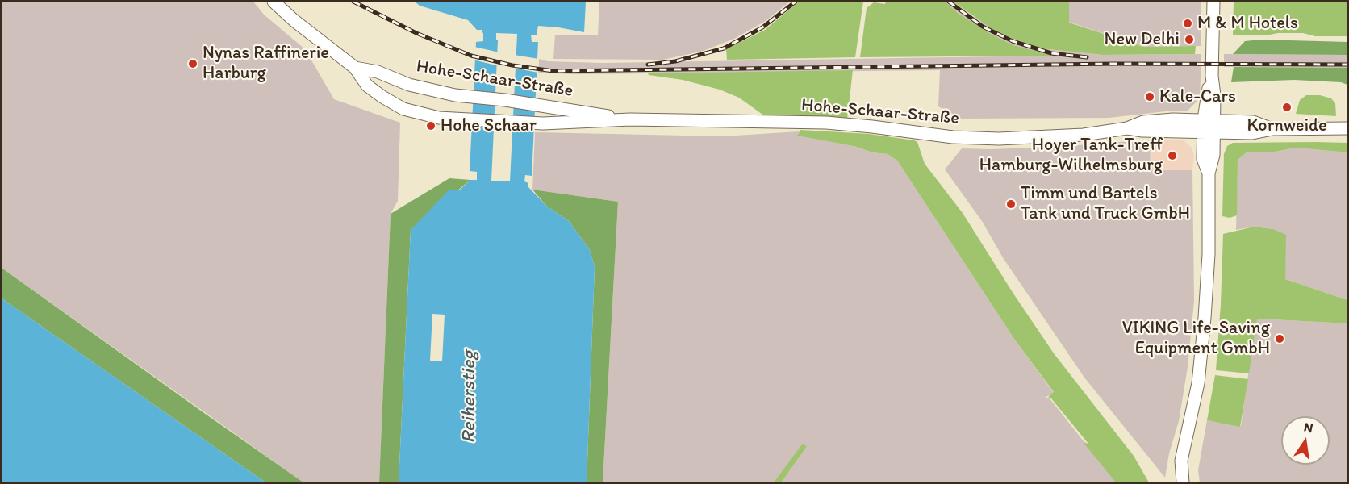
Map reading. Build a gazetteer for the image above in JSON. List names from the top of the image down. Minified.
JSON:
{"streets":{"main road":["Hohe-Schaar-Straße"]},"water":["Reiherstieg"],"places":["M & M Hotels","New Delhi","Nynas Raffinerie Harburg","Kale-Cars","Kornweide","Hohe Schaar","Hoyer Tank-Treff Hamburg-Wilhelmsburg","Timm und Bartels Tank und Truck GmbH","VIKING Life-Saving Equipment GmbH"],"north":"top"}
